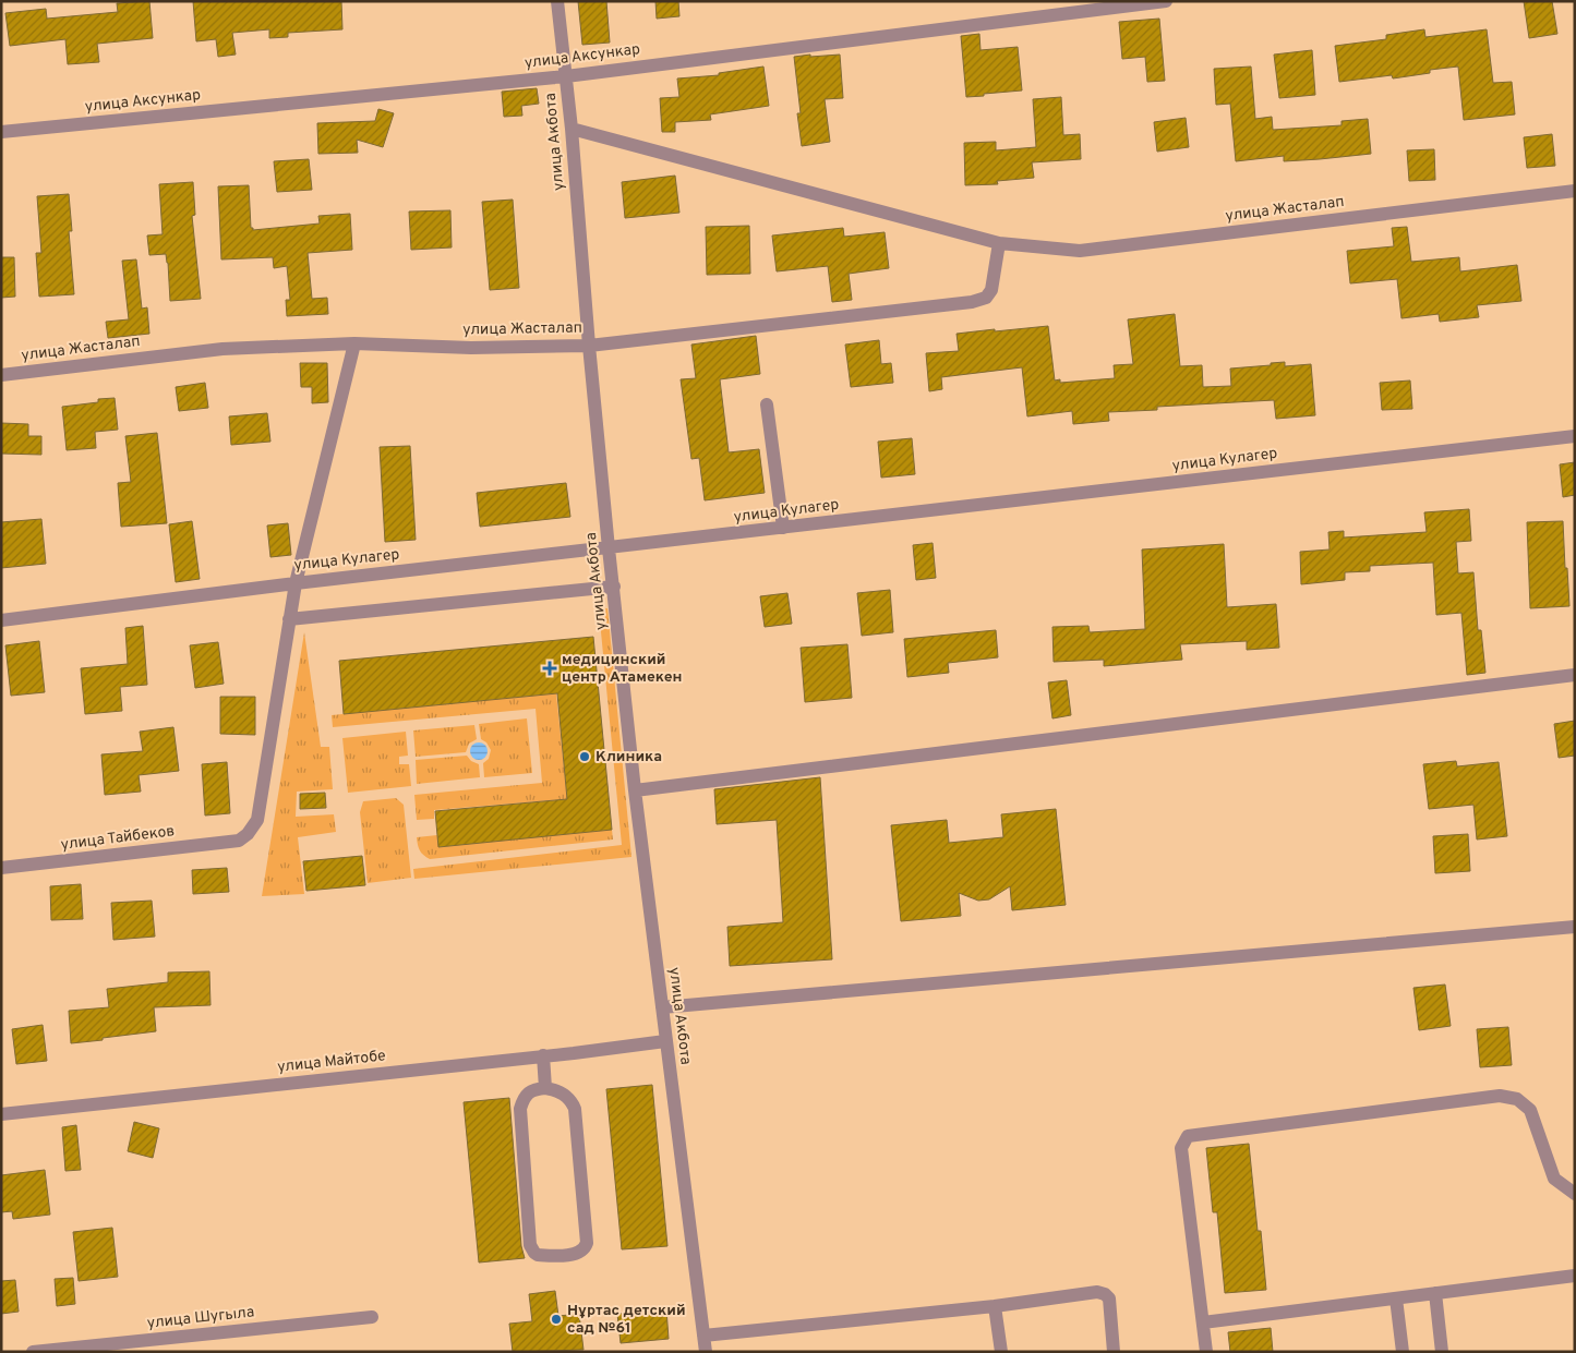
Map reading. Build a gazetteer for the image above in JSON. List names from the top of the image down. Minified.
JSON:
{"streets":{"street":["улица Аксункар","улица Акбота","улица Жасталап","улица Кулагер","улица Тайбеков","улица Майтобе","улица Шугыла"]},"crossings":[["улица Аксункар","улица Акбота"],["улица Акбота","улица Жасталап"],["улица Акбота","улица Кулагер"],["улица Акбота","улица Майтобе"]],"places":{"health":["медицинский центр Атамекен"],"other":["Клиника","Нұртас детский сад №61"]}}
